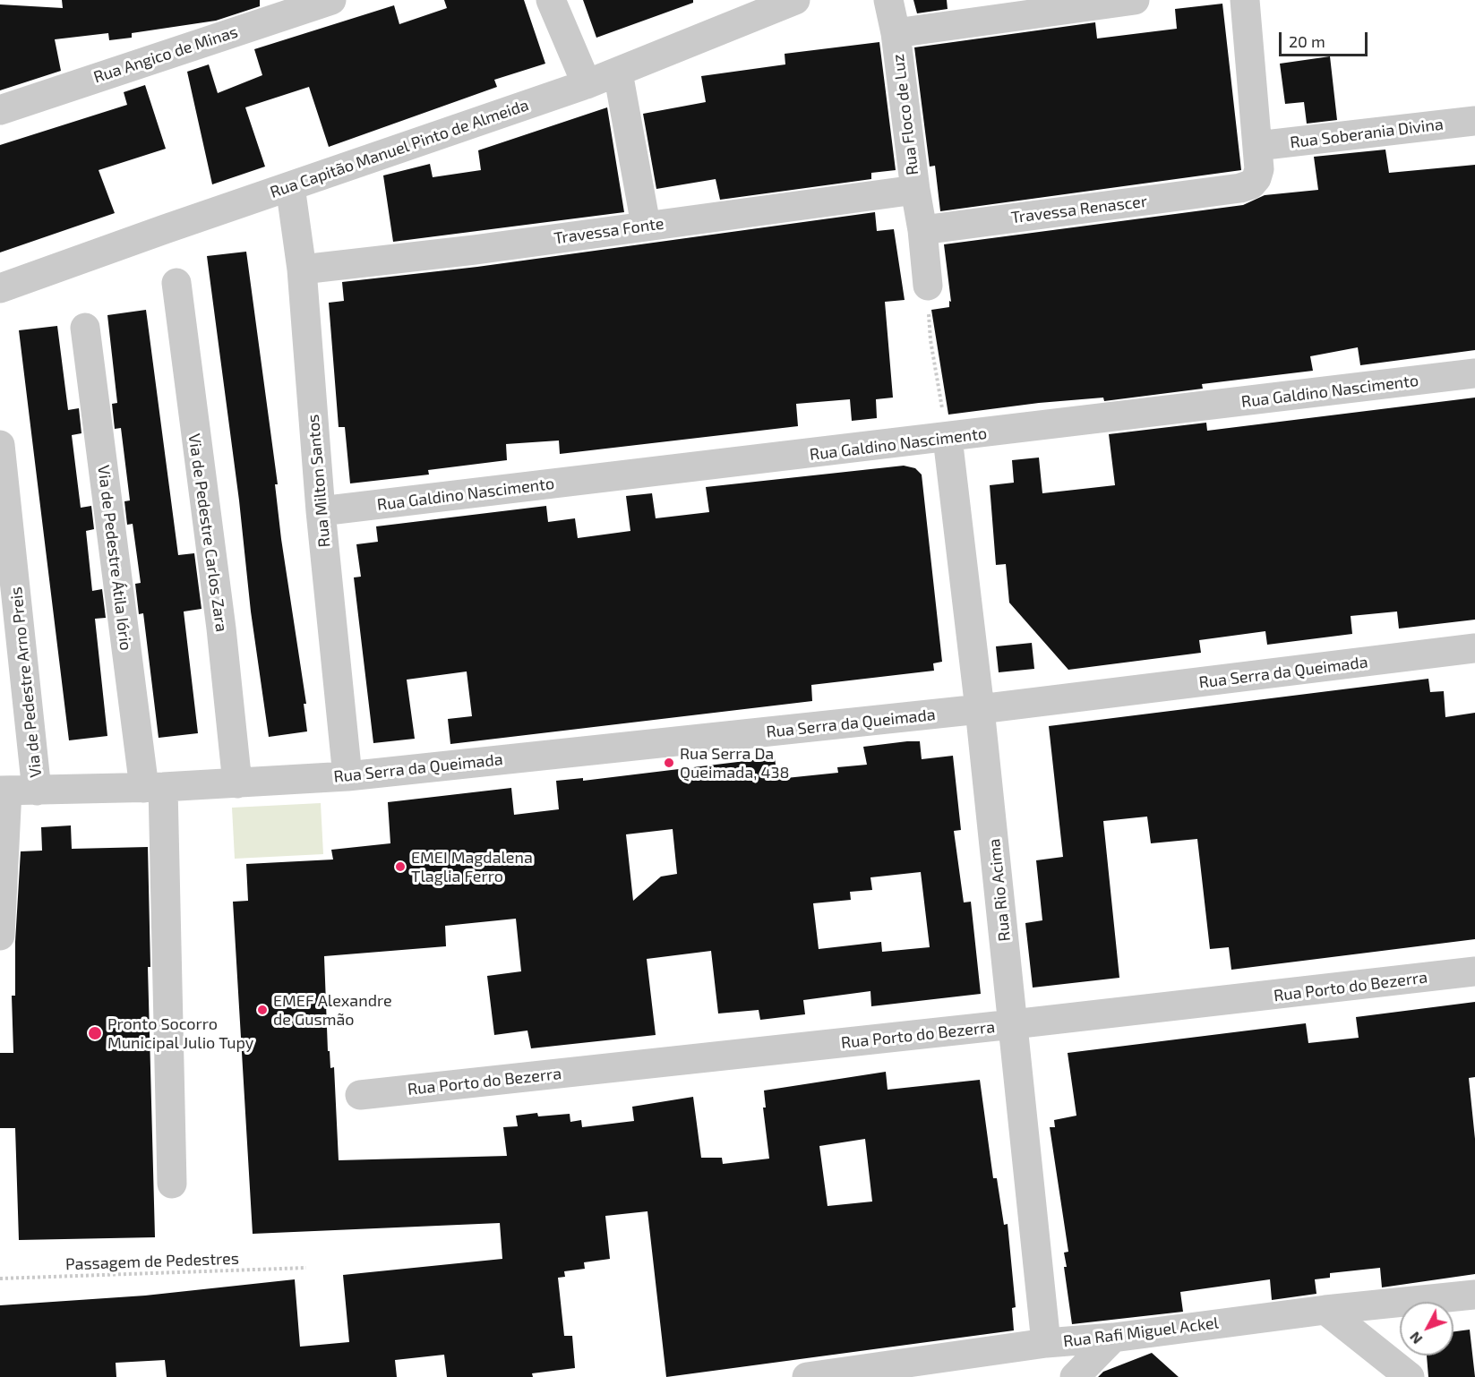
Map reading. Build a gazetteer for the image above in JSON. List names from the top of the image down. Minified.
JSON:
{"streets":{"street":["Rua Angico de Minas","Rua Floco de Luz","Rua Soberania Divina","Rua Capitão Manuel Pinto de Almeida","Travessa Renascer","Travessa Fonte","Rua Galdino Nascimento","Rua Milton Santos","Via de Pedestre Carlos Zara","Via de Pedestre Átila Iório","Rua Serra da Queimada","Via de Pedestre Arno Preis","Rua Rio Acima","Rua Porto do Bezerra","Rua Rafi Miguel Ackel"],"path":["Passagem de Pedestres"]},"crossings":[["Rua Floco de Luz","Travessa Renascer"],["Rua Floco de Luz","Travessa Fonte"],["Rua Soberania Divina","Travessa Renascer"],["Rua Capitão Manuel Pinto de Almeida","Rua Milton Santos"],["Travessa Fonte","Rua Milton Santos"],["Rua Galdino Nascimento","Rua Milton Santos"],["Rua Galdino Nascimento","Rua Rio Acima"],["Rua Milton Santos","Rua Serra da Queimada"],["Via de Pedestre Carlos Zara","Rua Serra da Queimada"],["Via de Pedestre Átila Iório","Rua Serra da Queimada"],["Rua Serra da Queimada","Via de Pedestre Arno Preis"],["Rua Serra da Queimada","Rua Rio Acima"],["Rua Rio Acima","Rua Porto do Bezerra"],["Rua Rio Acima","Rua Rafi Miguel Ackel"]],"places":["Rua Serra Da Queimada, 438","EMEI Magdalena Tlaglia Ferro","EMEF Alexandre de Gusmão","Pronto Socorro Municipal Julio Tupy"],"scale_bar":"20 m","north":"bottom left"}
